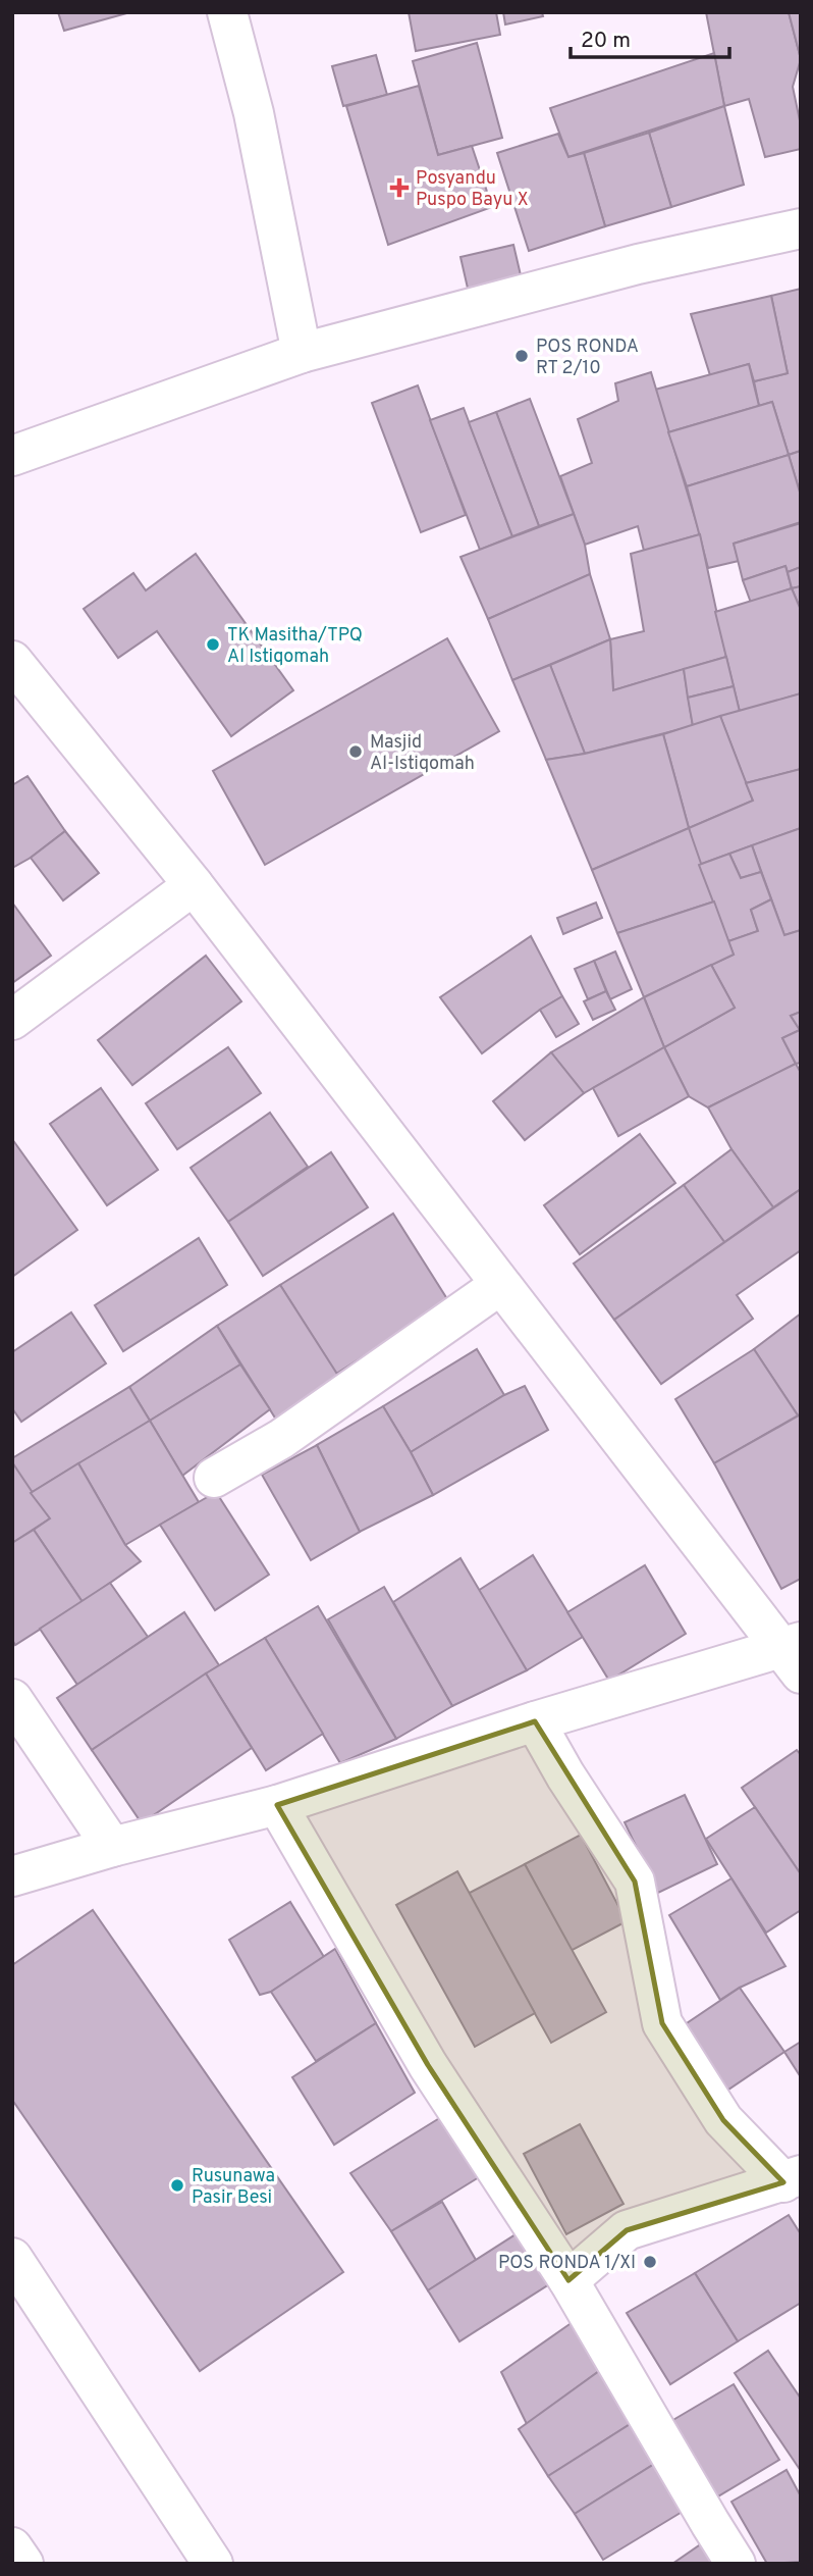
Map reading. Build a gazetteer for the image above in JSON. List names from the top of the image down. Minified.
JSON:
{"places":{"health":["Posyandu Puspo Bayu X"],"other":["POS RONDA RT 2/10","TK Masitha/TPQ Al Istiqomah","Masjid Al-Istiqomah","Rusunawa Pasir Besi","POS RONDA 1/XI"]},"scale_bar":"20 m"}
